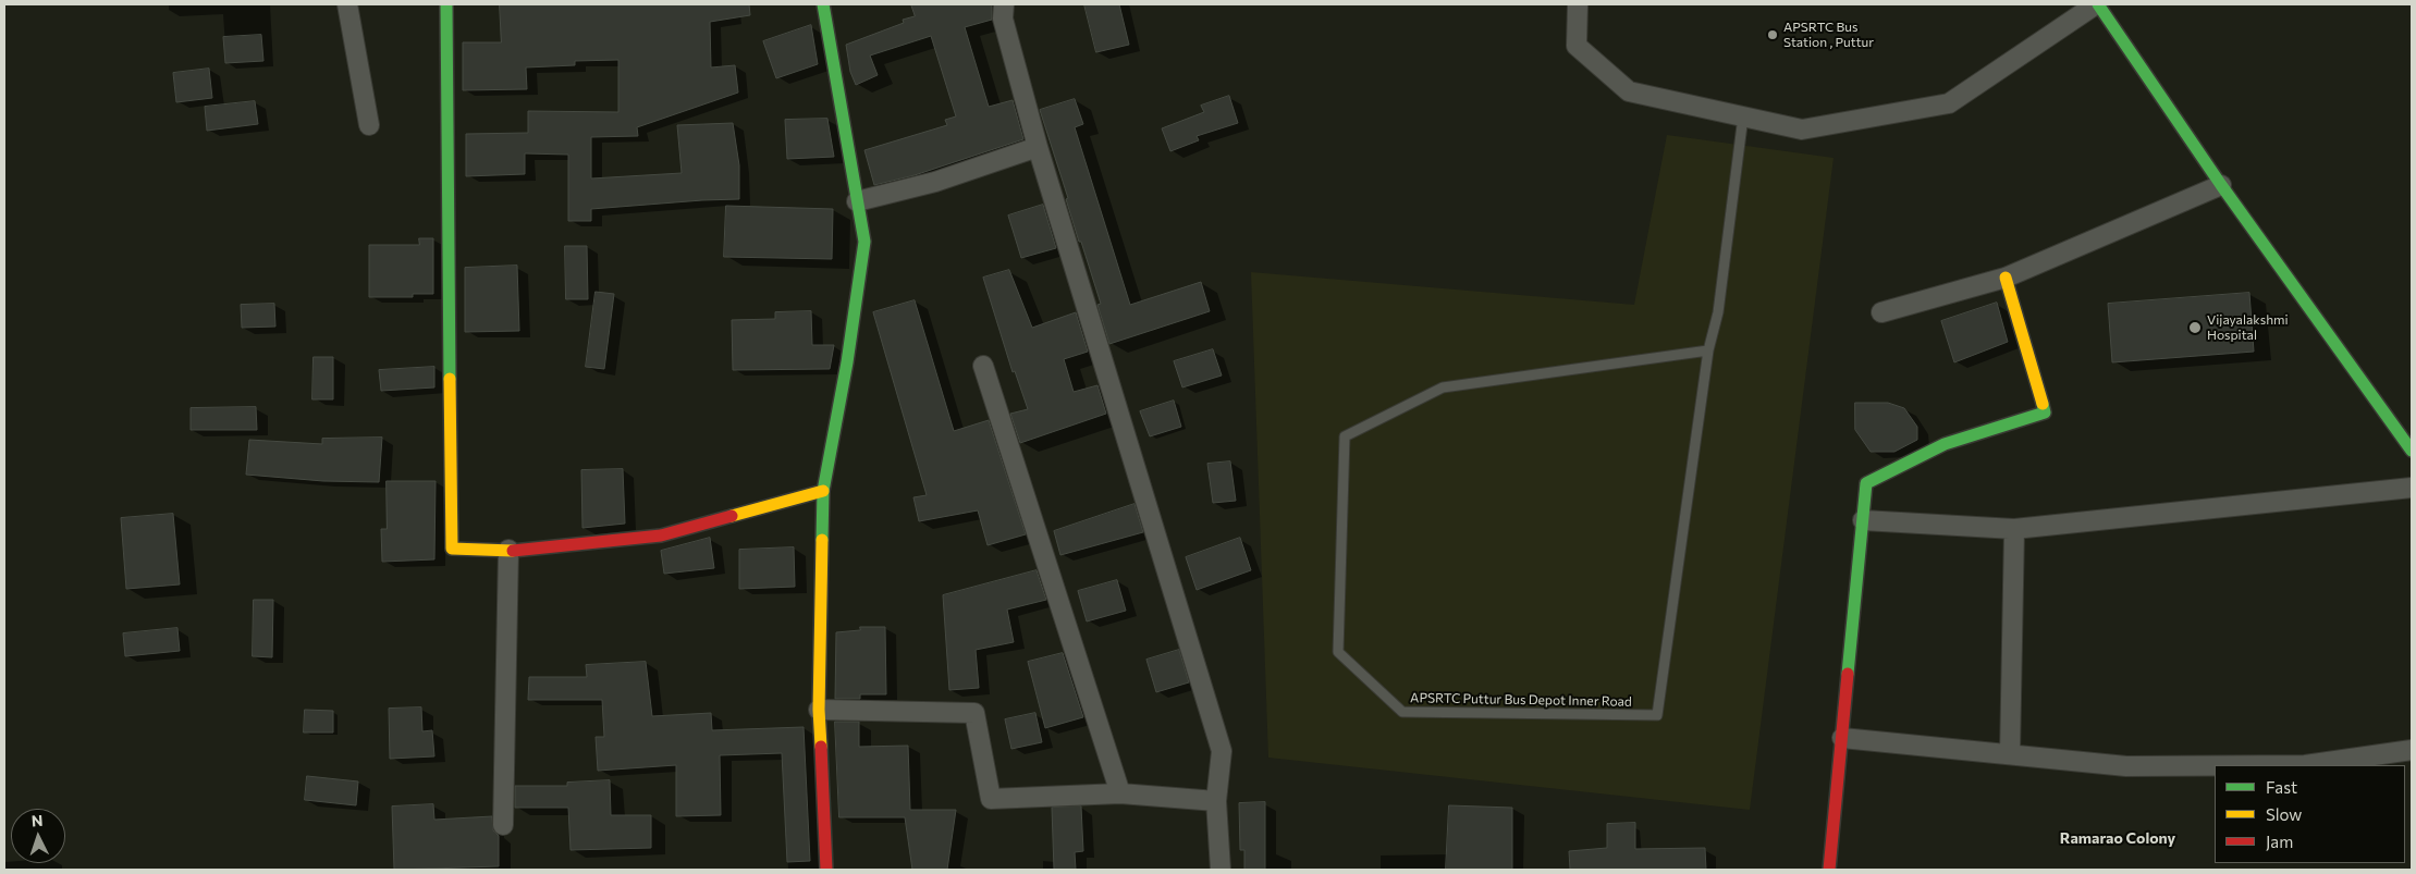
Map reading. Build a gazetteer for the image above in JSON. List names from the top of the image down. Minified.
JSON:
{"streets":{"lane":["APSRTC Puttur Bus Depot Inner Road"]},"districts":["Ramarao Colony"],"places":["APSRTC Bus Station , Puttur","Vijayalakshmi Hospital"],"legend":["Fast","Slow","Jam"],"north":"top"}
